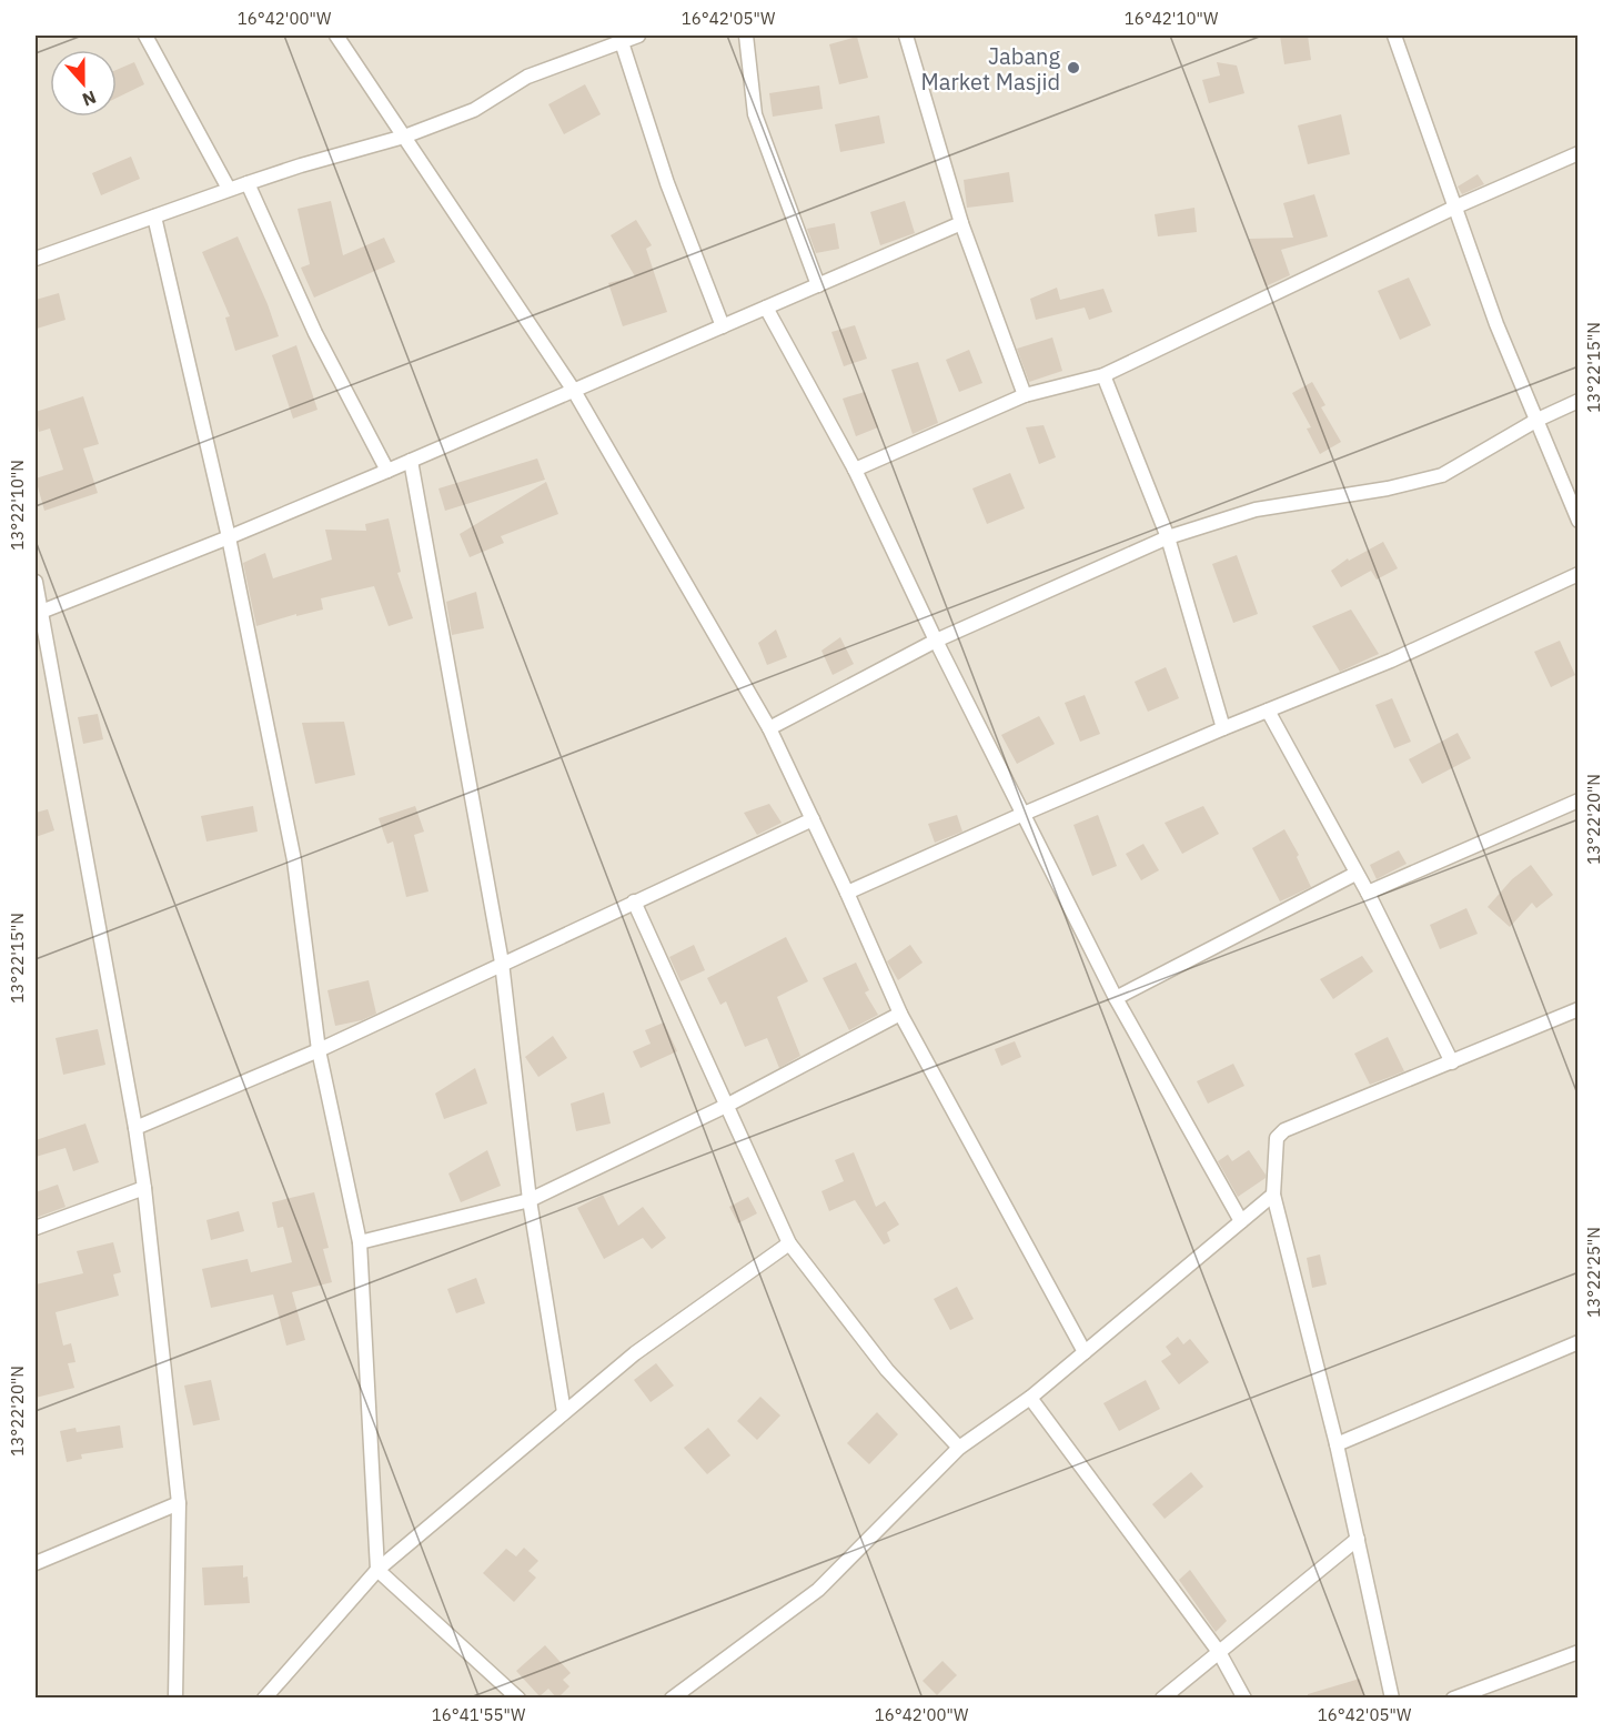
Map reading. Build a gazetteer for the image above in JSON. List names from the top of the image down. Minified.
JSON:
{"places":["Jabang Market Masjid"],"north":"bottom","coordinates":["16°42'00\"W","16°42'05\"W","16°42'10\"W","13°22'15\"N","13°22'10\"N","13°22'20\"N","13°22'25\"N","16°41'55\"W"]}
